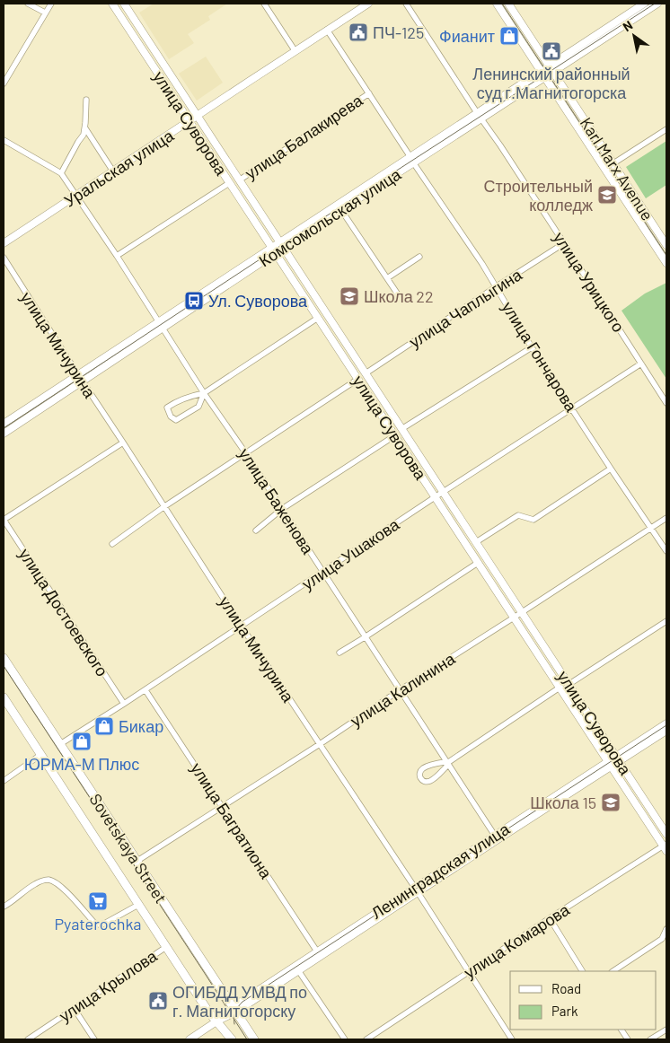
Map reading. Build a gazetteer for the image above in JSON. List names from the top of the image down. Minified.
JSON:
{"streets":{"main road":["улица Суворова","Уральская улица","Karl Marx Avenue","Комсомольская улица","Sovetskaya Street","Ленинградская улица"],"street":["улица Балакирева","улица Урицкого","улица Чаплыгина","улица Мичурина","улица Гончарова","улица Баженова","улица Ушакова","улица Достоевского","улица Калинина","улица Багратиона","улица Комарова","улица Крылова"]},"crossings":[["улица Суворова","улица Балакирева"],["улица Суворова","Уральская улица"],["улица Суворова","Комсомольская улица"],["улица Суворова","улица Чаплыгина"],["улица Суворова","улица Ушакова"],["улица Суворова","улица Калинина"],["улица Суворова","Ленинградская улица"],["улица Суворова","улица Комарова"],["улица Балакирева","улица Гончарова"],["улица Балакирева","улица Баженова"],["Уральская улица","улица Гончарова"],["Уральская улица","улица Баженова"],["Karl Marx Avenue","Комсомольская улица"],["Комсомольская улица","улица Урицкого"],["Комсомольская улица","улица Мичурина"],["Комсомольская улица","улица Гончарова"],["Комсомольская улица","улица Баженова"],["улица Урицкого","улица Чаплыгина"],["улица Урицкого","улица Ушакова"],["улица Чаплыгина","улица Гончарова"],["улица Мичурина","улица Ушакова"],["улица Мичурина","улица Достоевского"],["улица Мичурина","улица Калинина"],["улица Мичурина","Ленинградская улица"],["улица Мичурина","улица Комарова"],["улица Гончарова","улица Ушакова"],["улица Гончарова","улица Калинина"],["улица Баженова","улица Ушакова"],["улица Баженова","улица Калинина"],["улица Баженова","Ленинградская улица"],["улица Ушакова","улица Достоевского"],["улица Ушакова","улица Багратиона"],["улица Ушакова","Sovetskaya Street"],["улица Калинина","улица Багратиона"],["улица Калинина","Sovetskaya Street"],["улица Багратиона","Ленинградская улица"],["Sovetskaya Street","Ленинградская улица"],["Sovetskaya Street","улица Крылова"]],"places":{"public building":["ПЧ-125","Ленинский районный суд г.Магнитогорска","ОГИБДД УМВД по г. Магнитогорску"],"shop":["Фианит","Бикар","ЮРМА-М Плюс"],"school or university":["Строительный колледж","Школа 22","Школа 15"],"bus stop":["Ул. Суворова"],"supermarket":["Pyaterochka"]},"legend":["Road","Park"],"north":"top left"}
